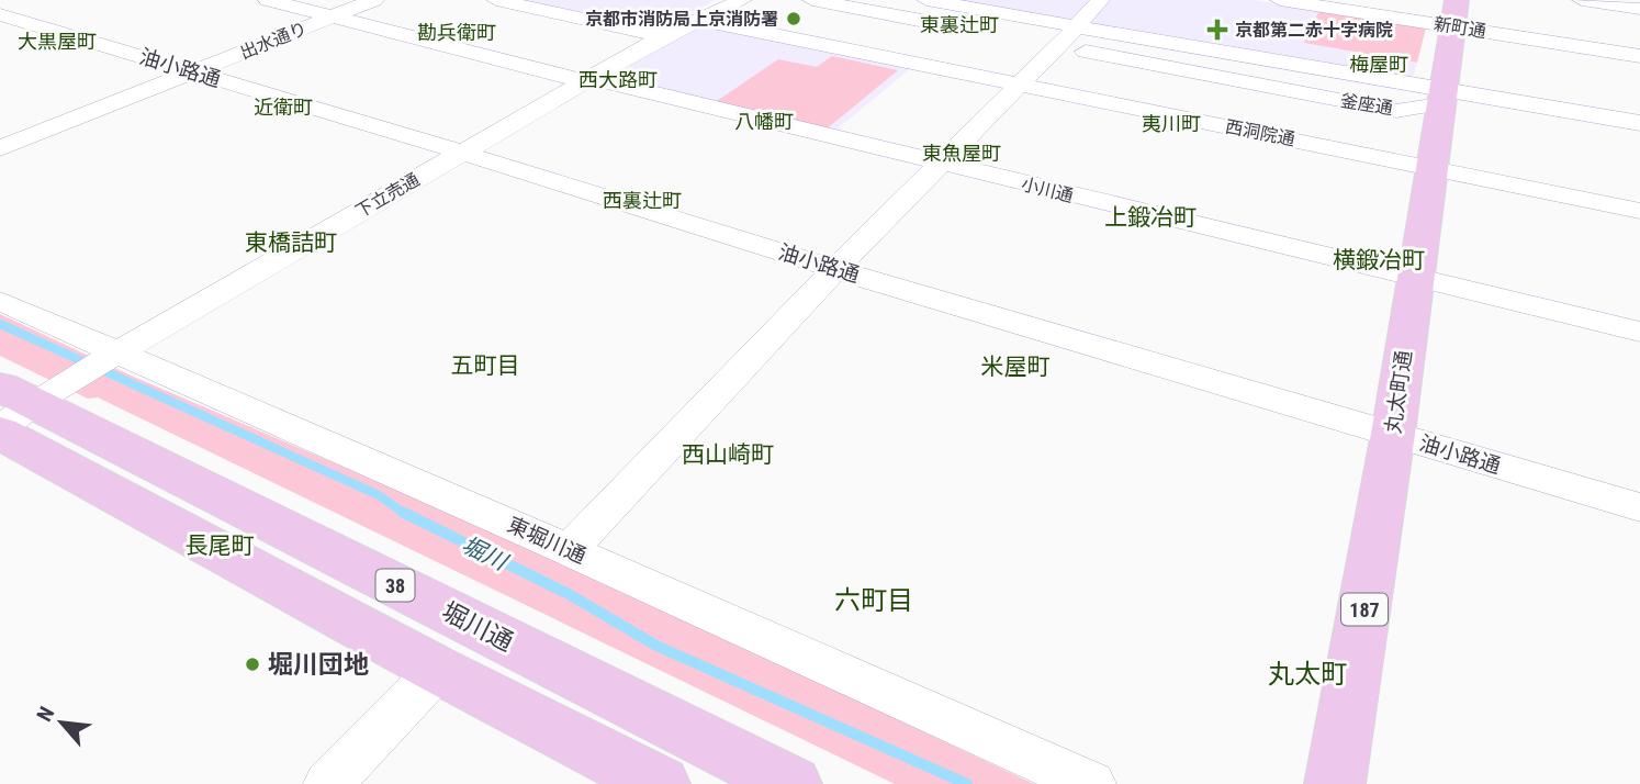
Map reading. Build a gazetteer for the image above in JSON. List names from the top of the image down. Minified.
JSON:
{"streets":{"main road":["丸太町通","38","187","堀川通"],"street":["新町通","出水通り","油小路通","釜座通","西洞院通","小川通","下立売通","東堀川通"]},"crossings":[["新町通","丸太町通"],["出水通り","油小路通"],["出水通り","小川通"],["油小路通","下立売通"],["油小路通","丸太町通"],["釜座通","丸太町通"],["西洞院通","下立売通"],["西洞院通","丸太町通"],["小川通","下立売通"],["小川通","丸太町通"],["下立売通","東堀川通"],["下立売通","38"],["下立売通","堀川通"],["38","堀川通"]],"districts":["東裏辻町","勘兵衛町","大黒屋町","梅屋町","西大路町","近衛町","八幡町","夷川町","東魚屋町","西裏辻町","上鍛冶町","東橋詰町","横鍛冶町","五町目","米屋町","西山崎町","長尾町","六町目","丸太町"],"water":["堀川"],"places":{"other":["京都市消防局上京消防署","堀川団地"],"health":["京都第二赤十字病院"]},"north":"top left"}
